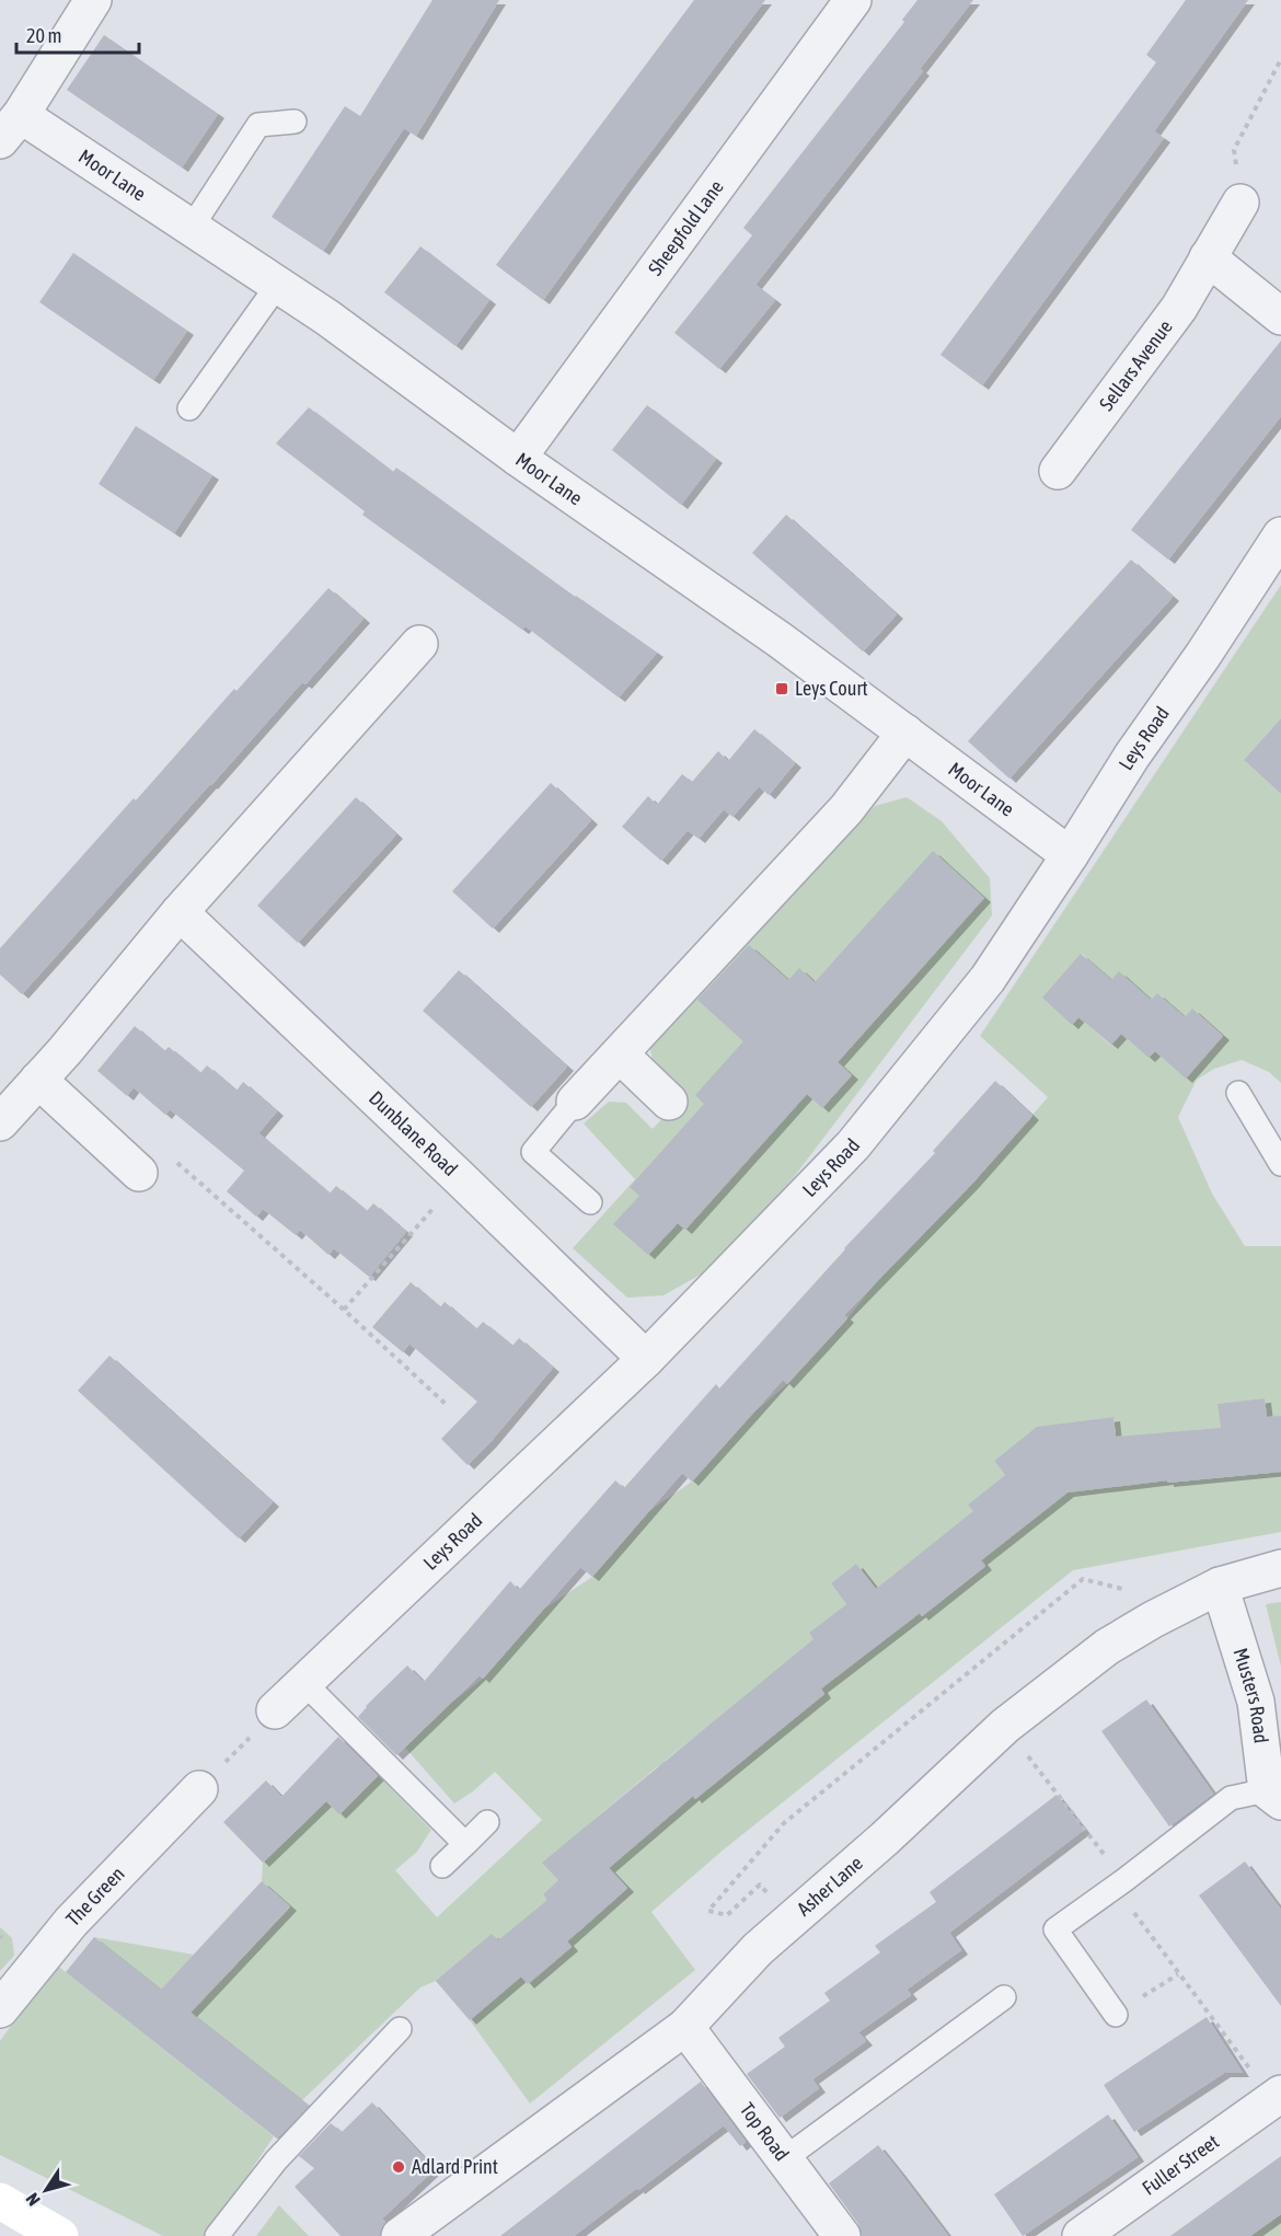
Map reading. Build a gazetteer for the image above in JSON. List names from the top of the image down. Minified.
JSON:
{"streets":{"street":["Moor Lane","Sheepfold Lane","Sellars Avenue","Leys Road","Dunblane Road","Musters Road","Asher Lane","The Green","Top Road","Fuller Street"]},"crossings":[["Moor Lane","Sheepfold Lane"],["Moor Lane","Leys Road"],["Leys Road","Dunblane Road"],["Musters Road","Asher Lane"],["Asher Lane","Top Road"]],"places":{"transit":["Leys Court"],"other":["Adlard Print"]},"scale_bar":"20 m","north":"bottom left"}
